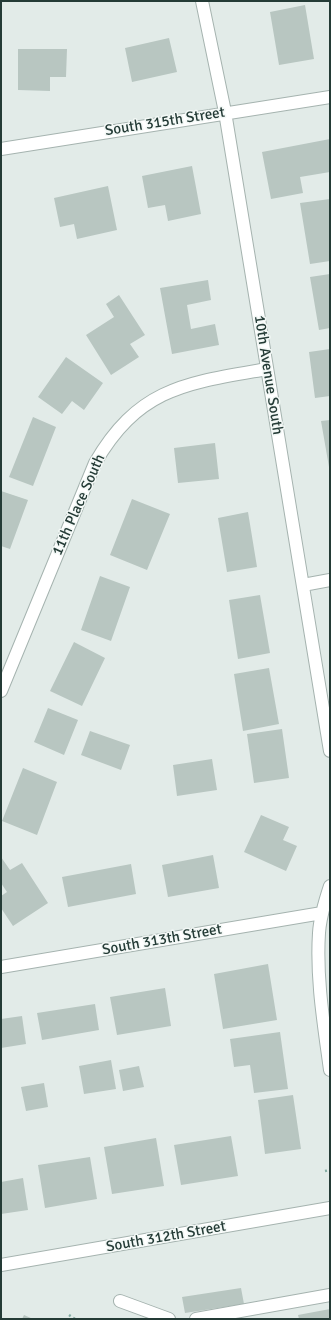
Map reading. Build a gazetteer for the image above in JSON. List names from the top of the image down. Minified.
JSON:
{"streets":{"street":["South 315th Street","10th Avenue South","11th Place South","South 313th Street","South 312th Street"]},"crossings":[["South 315th Street","10th Avenue South"],["10th Avenue South","11th Place South"]]}
